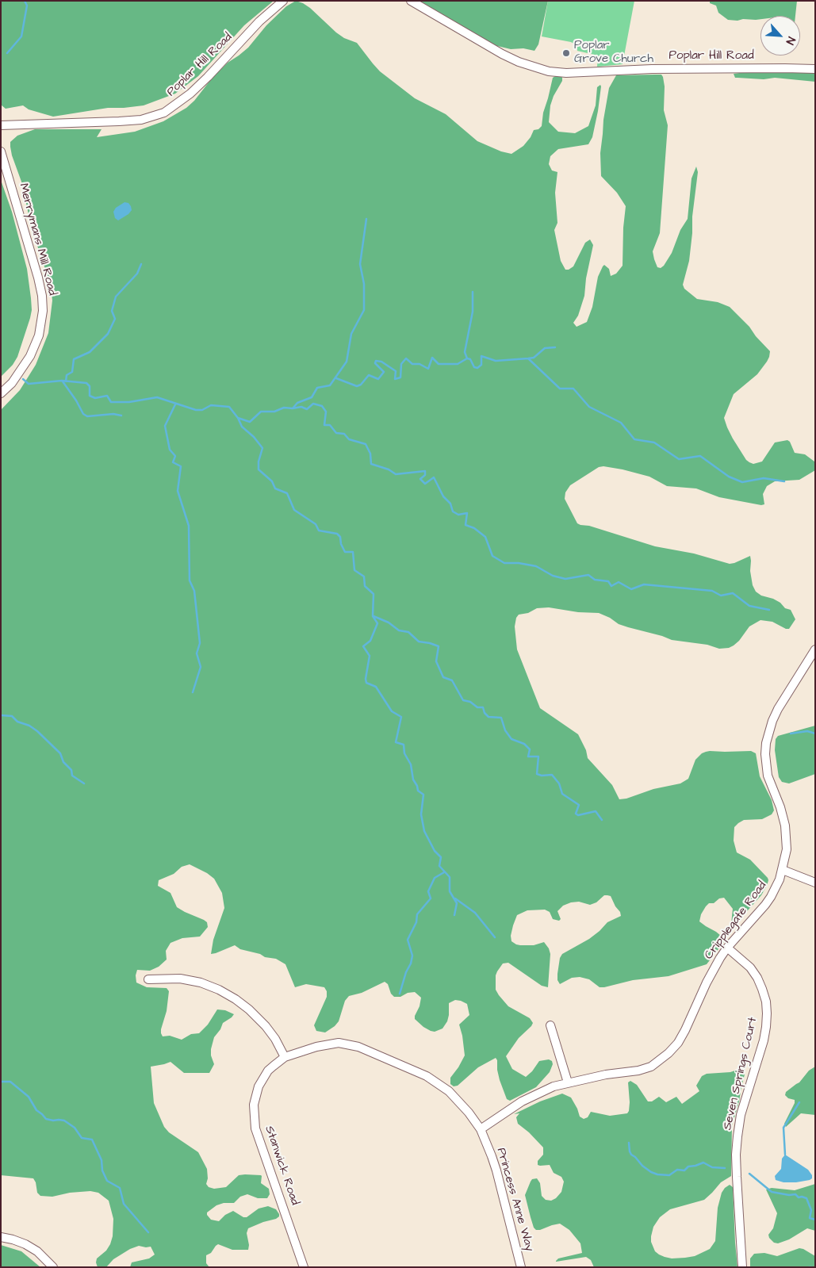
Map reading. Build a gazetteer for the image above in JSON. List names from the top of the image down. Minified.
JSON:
{"streets":{"street":["Poplar Hill Road","Merrymans Mill Road","Cripplegate Road","Seven Springs Court","Stanwick Road","Princess Anne Way"]},"crossings":[["Cripplegate Road","Seven Springs Court"],["Cripplegate Road","Princess Anne Way"],["Stanwick Road","Princess Anne Way"]],"places":["Poplar Grove Church"],"north":"bottom right"}
